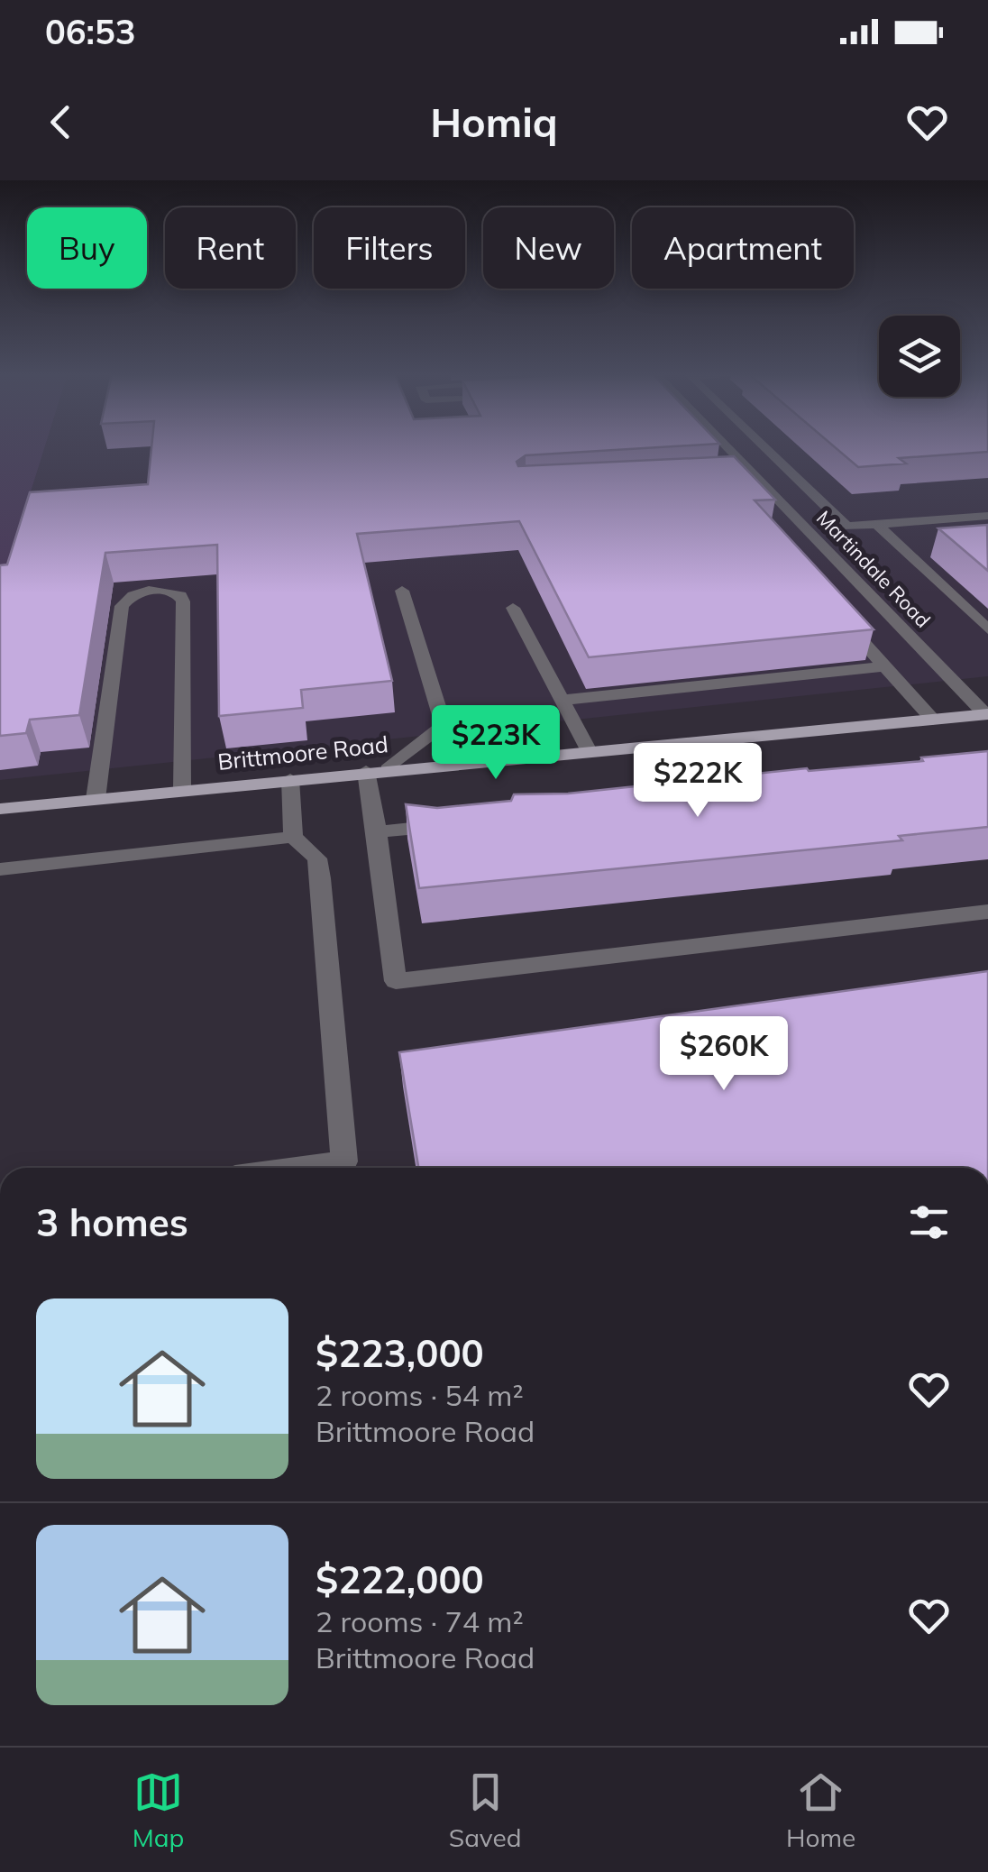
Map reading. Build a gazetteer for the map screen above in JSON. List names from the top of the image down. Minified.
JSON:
{"streets":{"main road":["Brittmoore Road"],"street":["Martindale Road"]},"crossings":[["Martindale Road","Brittmoore Road"]],"page":{"status":"06:53","header":"Homiq","chip":["Buy","Rent","Filters","New","Apartment"],"price":["$223K","$222K","$260K"],"heading":"3 homes","list":[{"name":"$223,000","note":"2 rooms · 54 m² · Brittmoore Road"},{"name":"$222,000","note":"2 rooms · 74 m² · Brittmoore Road"}],"tabs":["Map","Saved","Home"]}}
